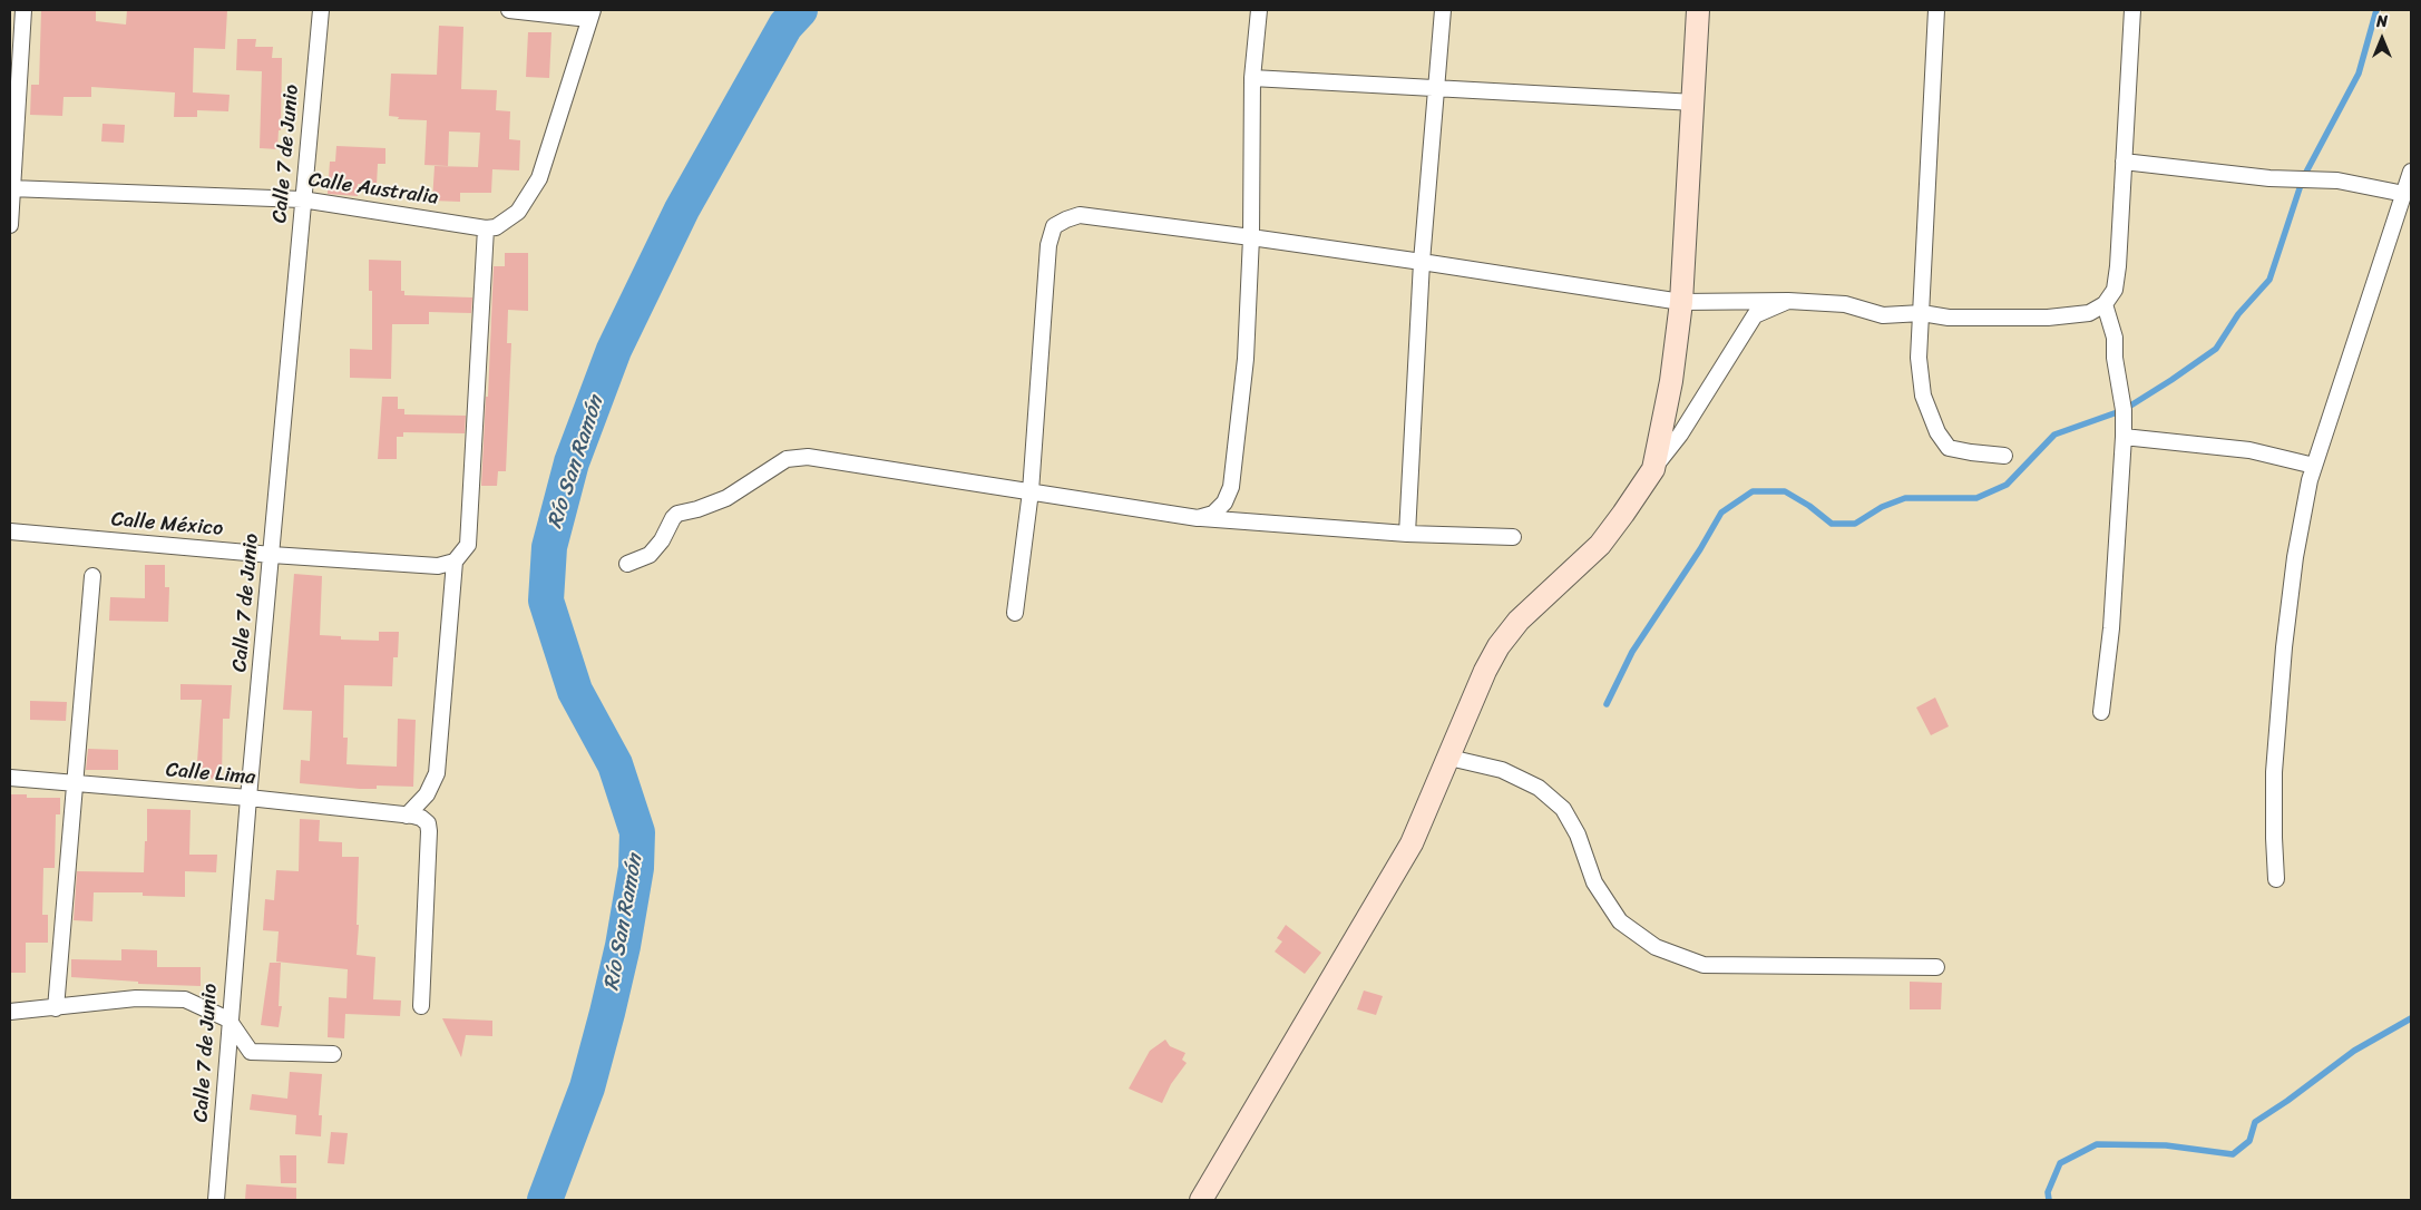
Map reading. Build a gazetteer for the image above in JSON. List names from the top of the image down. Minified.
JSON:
{"streets":{"street":["Calle 7 de Junio","Calle Australia","Calle México","Calle Lima"]},"crossings":[["Calle 7 de Junio","Calle Australia"],["Calle 7 de Junio","Calle México"],["Calle 7 de Junio","Calle Lima"]],"water":["Río San Ramón"],"north":"top"}
